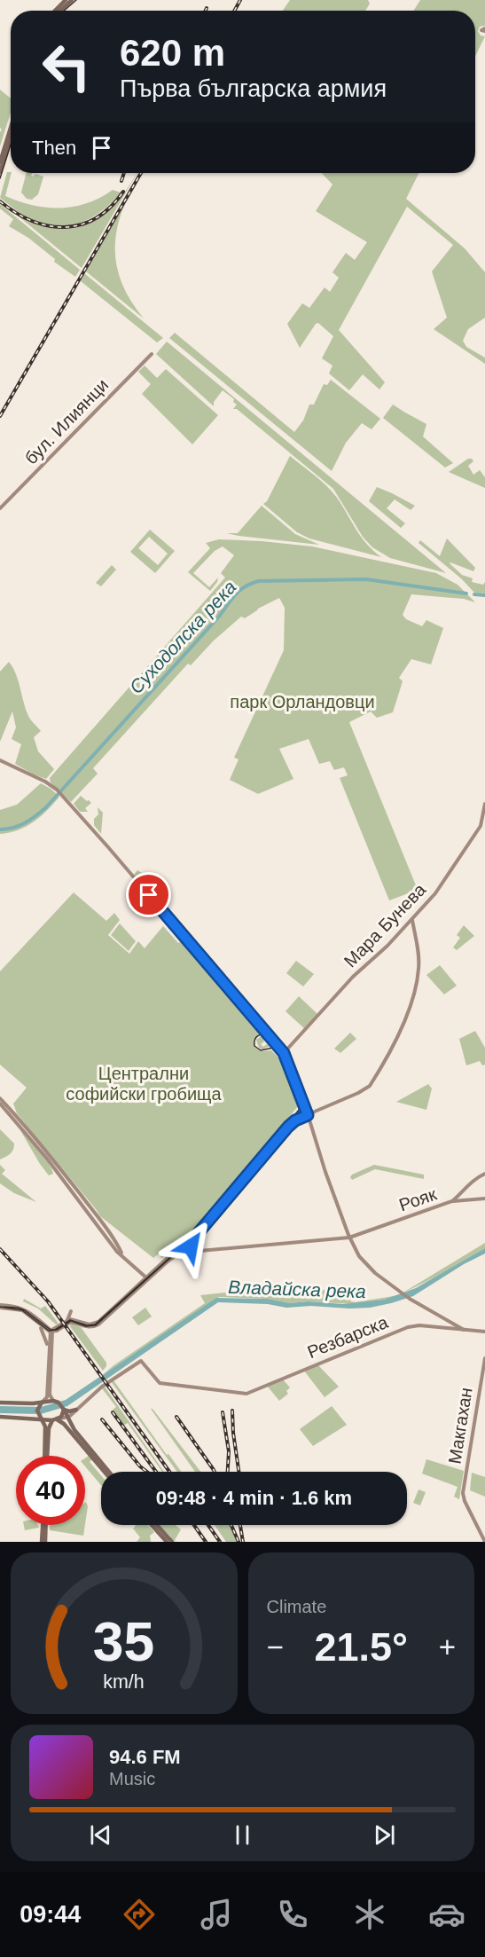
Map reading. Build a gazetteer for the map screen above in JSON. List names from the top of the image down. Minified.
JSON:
{"streets":{"street":["бул. Илиянци","Мара Бунева","Рояк","Резбарска","Макгахан"]},"water":["Суходолска река","Владайска река"],"parks":["парк Орландовци","Централни софийски гробища"],"page":{"turn":["620 m","Първа българска армия"],"then":"Then","limit":"40","trip":"09:48 · 4 min · 1.6 km","tile":"Climate","heat":["−","21.5°","+"],"song":["94.6 FM","Music"],"tabs":"09:44","gauge":["35","km/h"]}}
